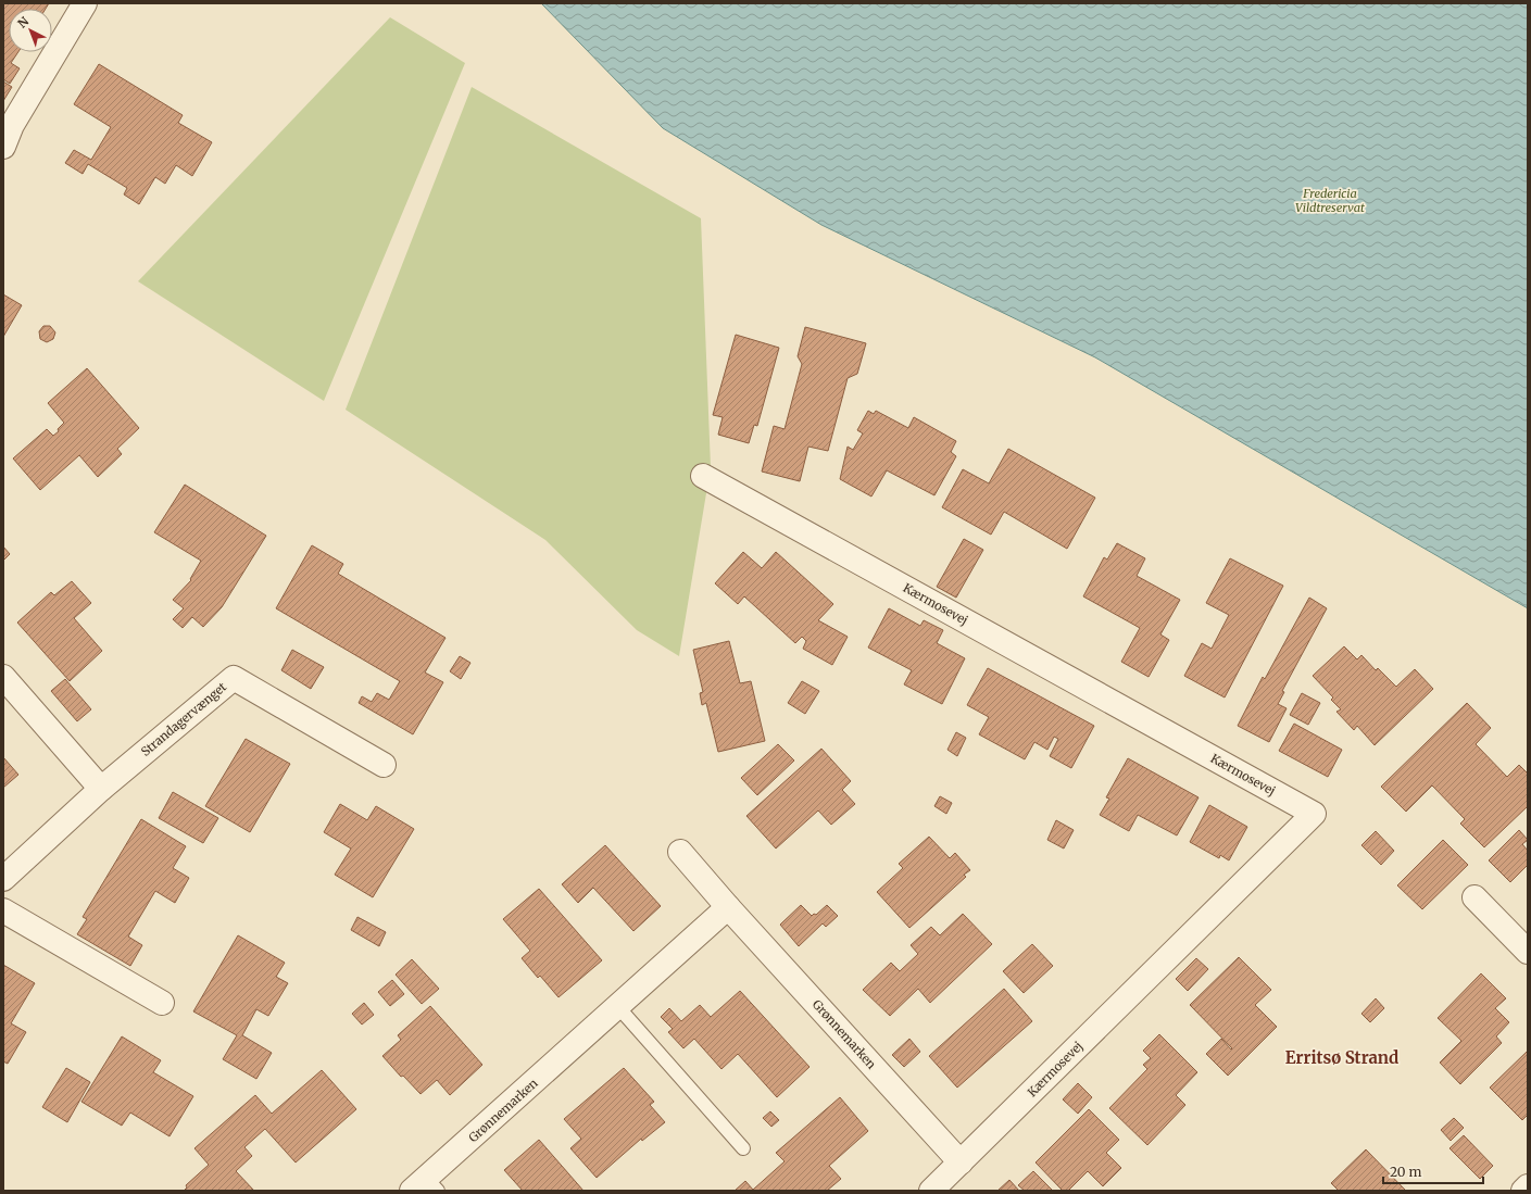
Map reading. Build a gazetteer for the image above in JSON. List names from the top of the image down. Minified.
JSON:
{"streets":{"street":["Kærmosevej","Strandagervænget","Grønnemarken"]},"crossings":[["Kærmosevej","Grønnemarken"]],"districts":["Erritsø Strand"],"parks":["Fredericia Vildtreservat"],"scale_bar":"20 m","north":"top left"}
